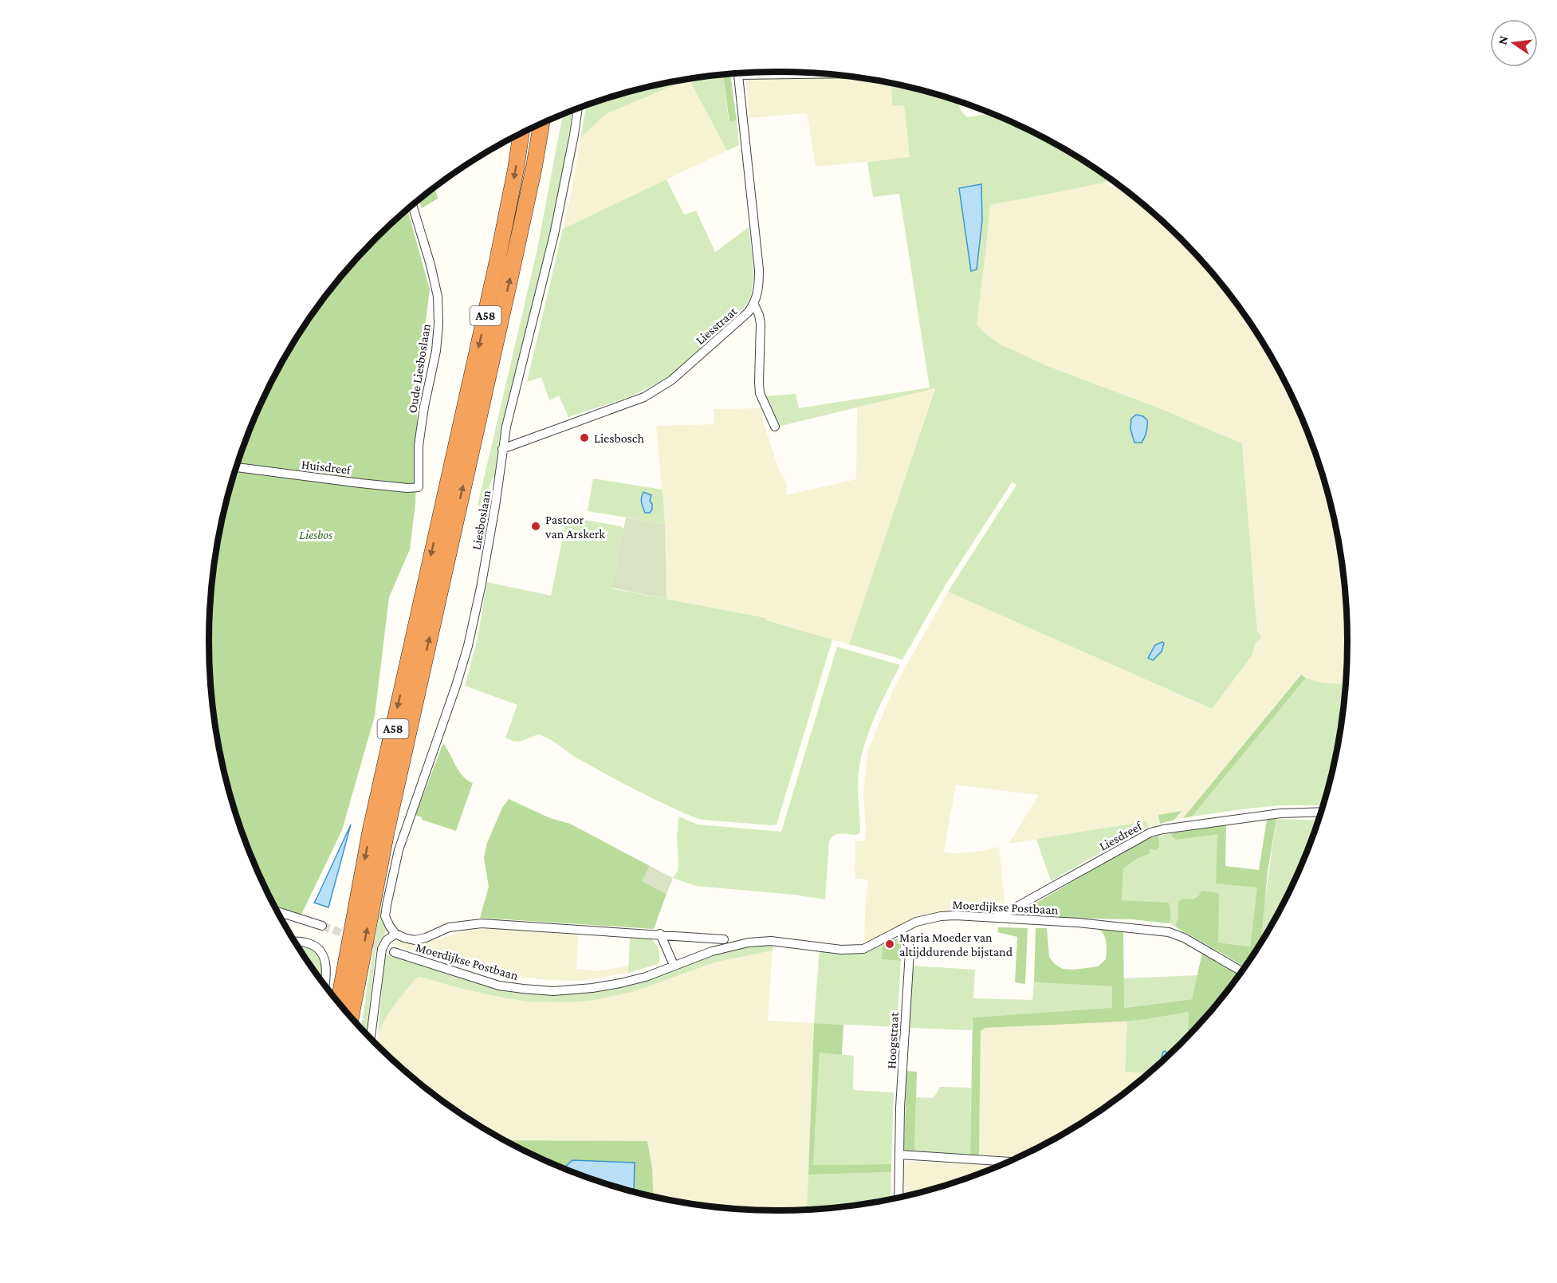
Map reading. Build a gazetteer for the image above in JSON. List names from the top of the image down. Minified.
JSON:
{"streets":{"highway":["A58"],"street":["Liesstraat","Oude Liesboslaan","Huisdreef","Liesboslaan","Liesdreef","Moerdijkse Postbaan","Hoogstraat"]},"crossings":[["Liesstraat","Liesboslaan"],["Oude Liesboslaan","Huisdreef"],["Liesboslaan","Moerdijkse Postbaan"],["Liesdreef","Moerdijkse Postbaan"],["Moerdijkse Postbaan","Hoogstraat"]],"parks":["Liesbos"],"places":["Liesbosch","Pastoor van Arskerk","Maria Moeder van altijddurende bijstand"],"north":"left"}
